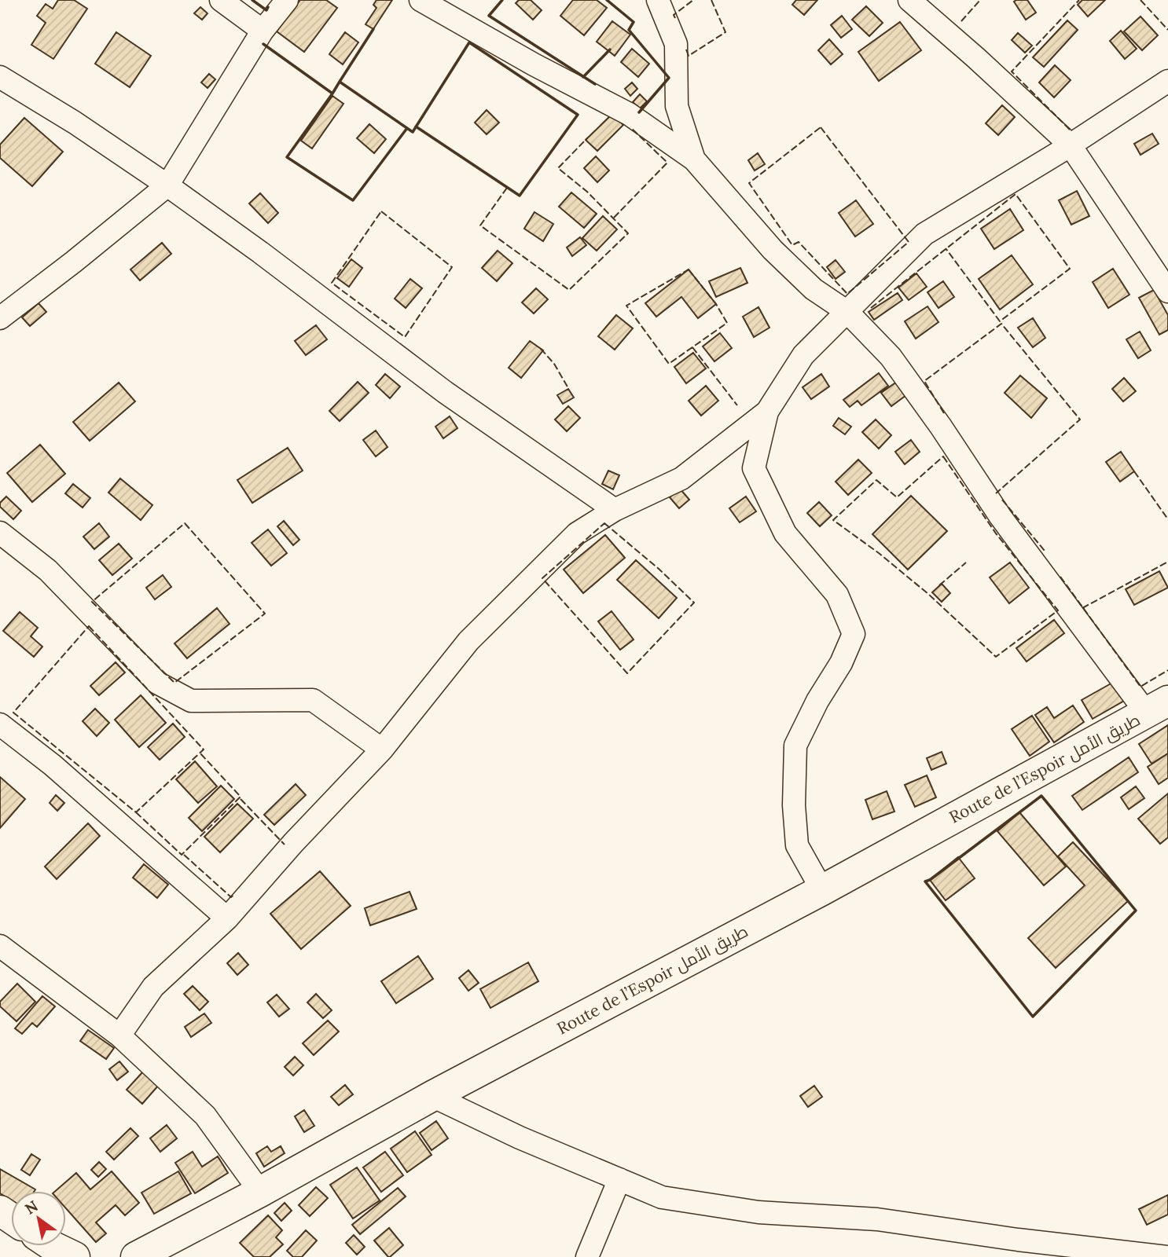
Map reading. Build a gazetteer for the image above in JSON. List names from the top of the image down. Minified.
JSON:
{"streets":{"main road":["Route de l’Espoir طريق الأمل"]},"north":"top left"}
